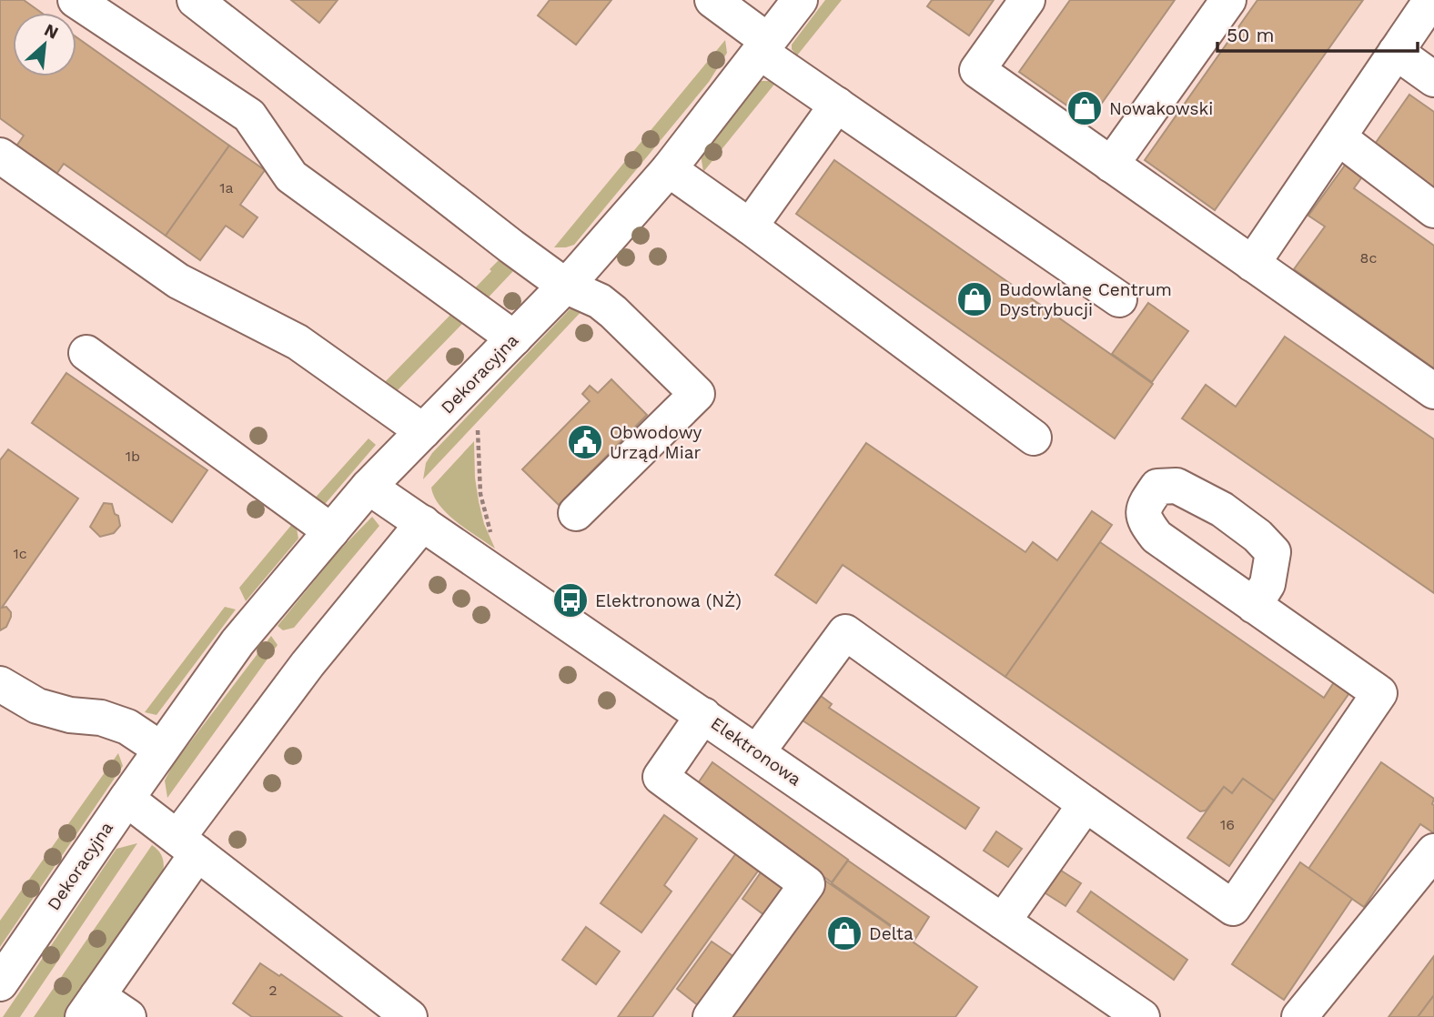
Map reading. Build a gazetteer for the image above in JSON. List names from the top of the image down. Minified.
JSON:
{"streets":{"street":["Dekoracyjna","Elektronowa"]},"crossings":[["Dekoracyjna","Elektronowa"]],"places":{"shop":["Nowakowski","Budowlane Centrum Dystrybucji","Delta"],"public building":["Obwodowy Urząd Miar"],"bus stop":["Elektronowa (NŻ)"]},"house_numbers":["1a","8c","1b","1c","16","2"],"scale_bar":"50 m","north":"top right"}
